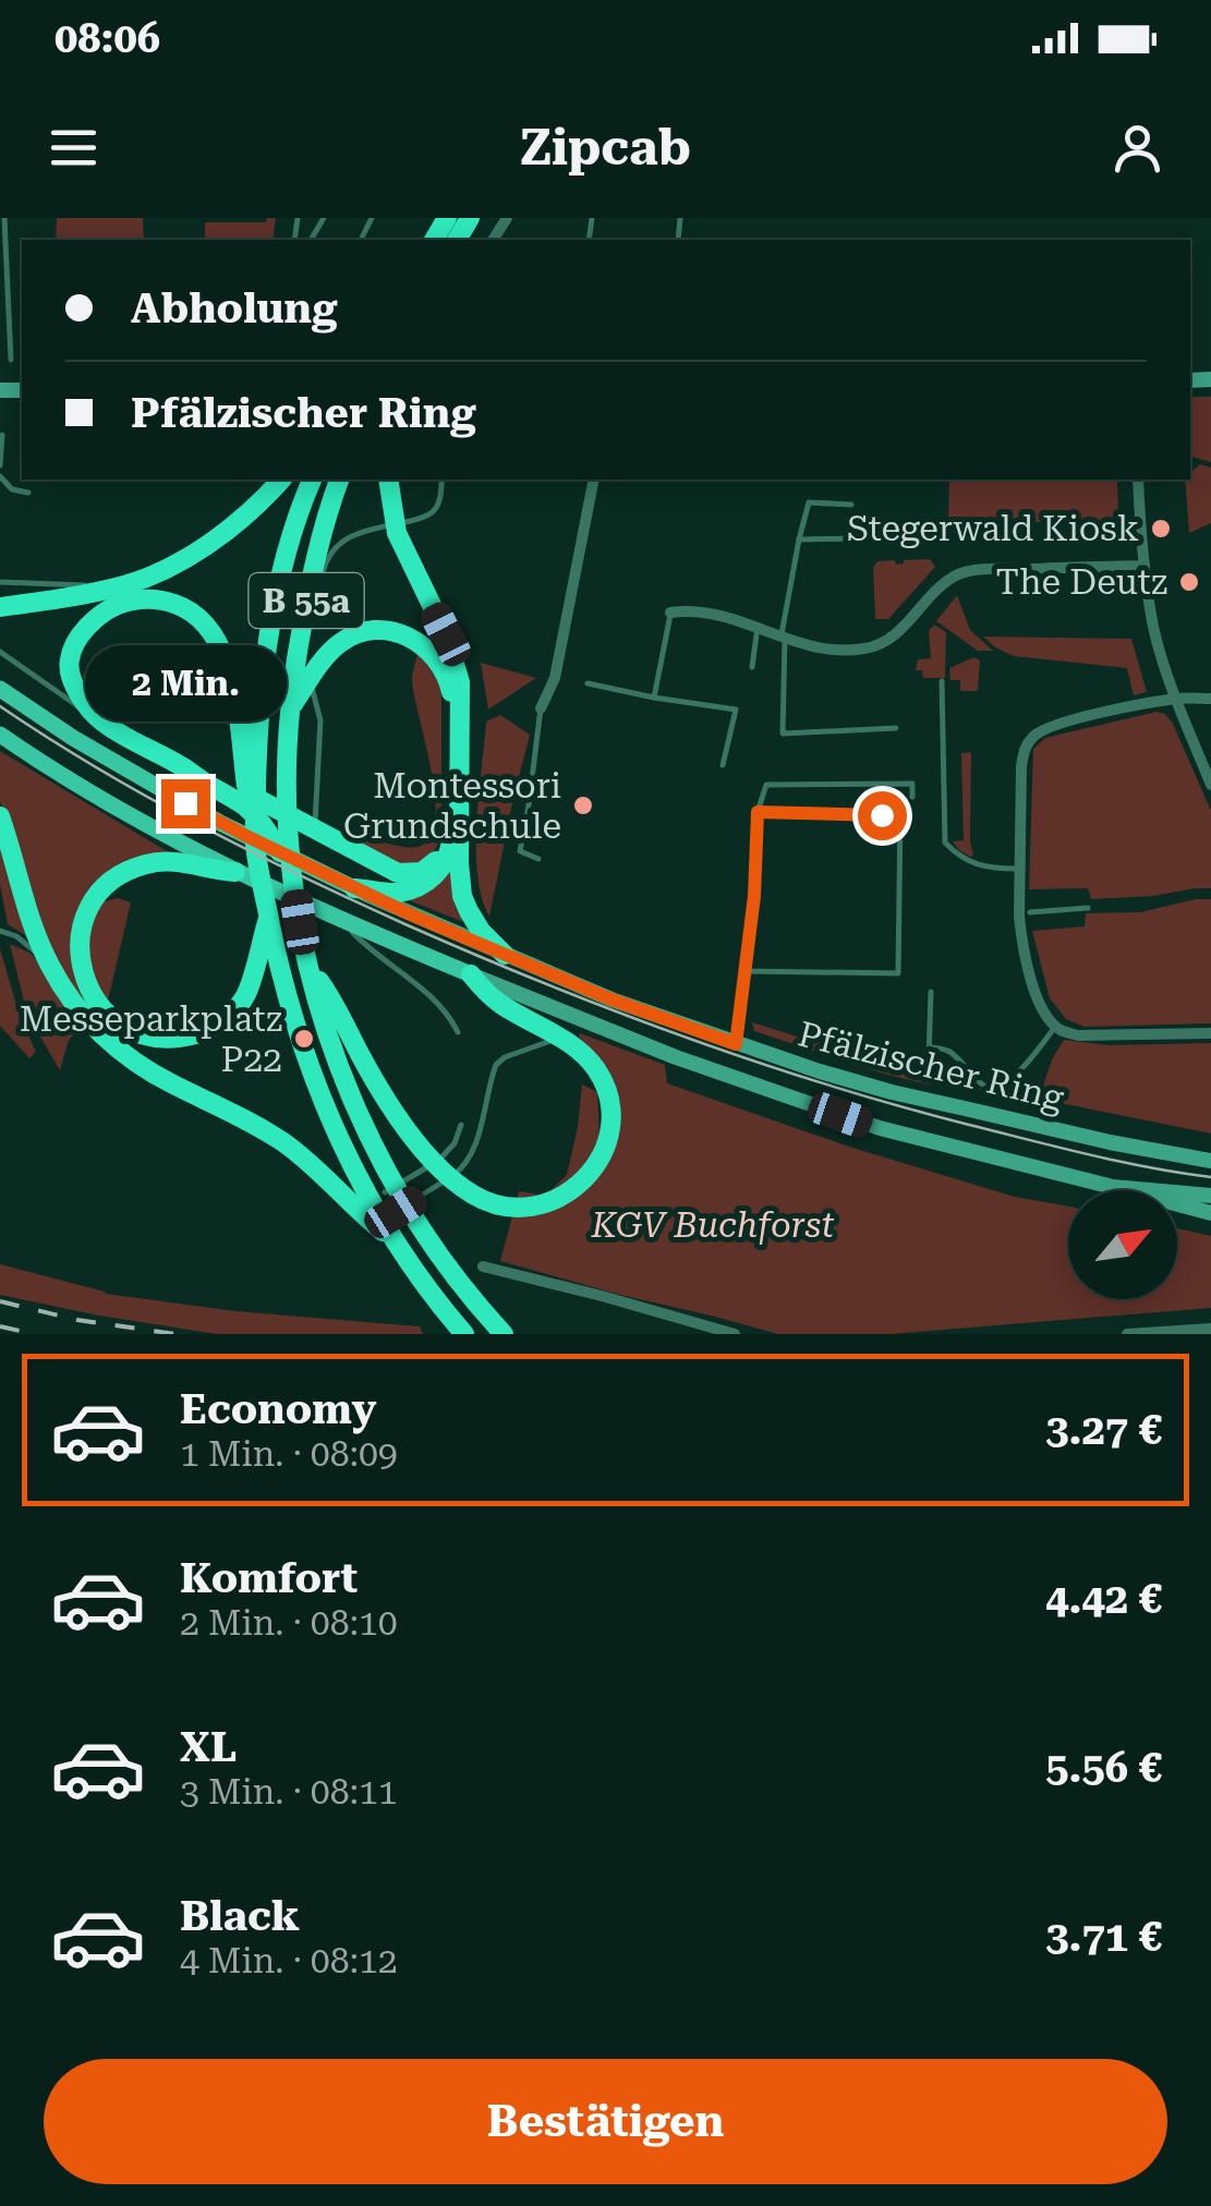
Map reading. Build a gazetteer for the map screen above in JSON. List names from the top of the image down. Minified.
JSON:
{"streets":{"highway":["B 55a"],"main road":["Pfälzischer Ring"]},"parks":["KGV Buchforst"],"places":["Stegerwald Kiosk","The Deutz","Montessori Grundschule","Messeparkplatz P22"],"north":"top right","page":{"status":"08:06","header":"Zipcab","banner":["Abholung","Pfälzischer Ring"],"bubble":"2 Min.","list":[{"name":"Economy","note":"1 Min. · 08:09","value":"3.27 €"},{"name":"Komfort","note":"2 Min. · 08:10","value":"4.42 €"},{"name":"XL","note":"3 Min. · 08:11","value":"5.56 €"},{"name":"Black","note":"4 Min. · 08:12","value":"3.71 €"}],"buttons":"Bestätigen"}}
